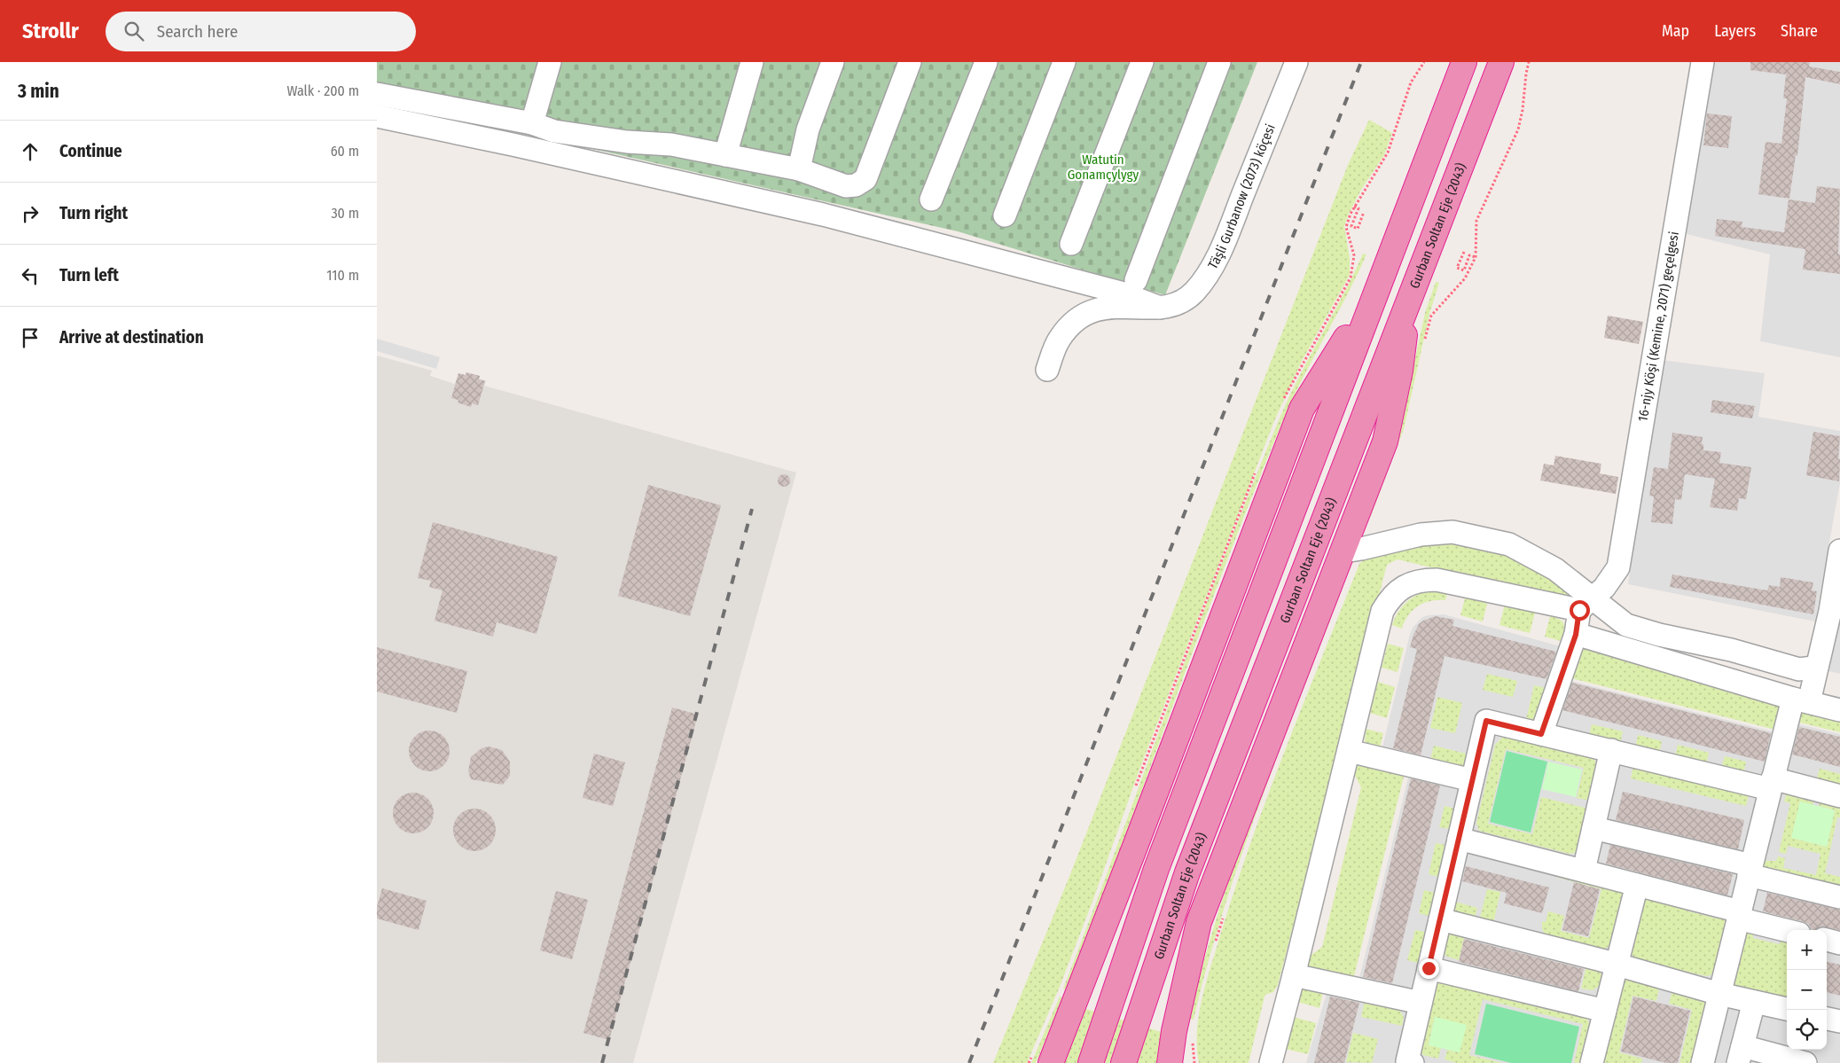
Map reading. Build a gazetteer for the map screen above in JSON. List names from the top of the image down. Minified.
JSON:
{"streets":{"highway":["Gurban Soltan Eje (2043)"],"street":["Täşli Gurbanow (2073) köçesi","16-njy Köşi (Kemine, 2071) geçelgesi"]},"parks":["Watutin Gonamçylygy"],"page":{"header":"Strollr","search":"Search here","nav":["Map","Layers","Share"],"heading":["3 min","Walk · 200 m"],"list":[["Continue","60 m"],["Turn right","30 m"],["Turn left","110 m"],"Arrive at destination"],"map_buttons":["+","−"]}}
